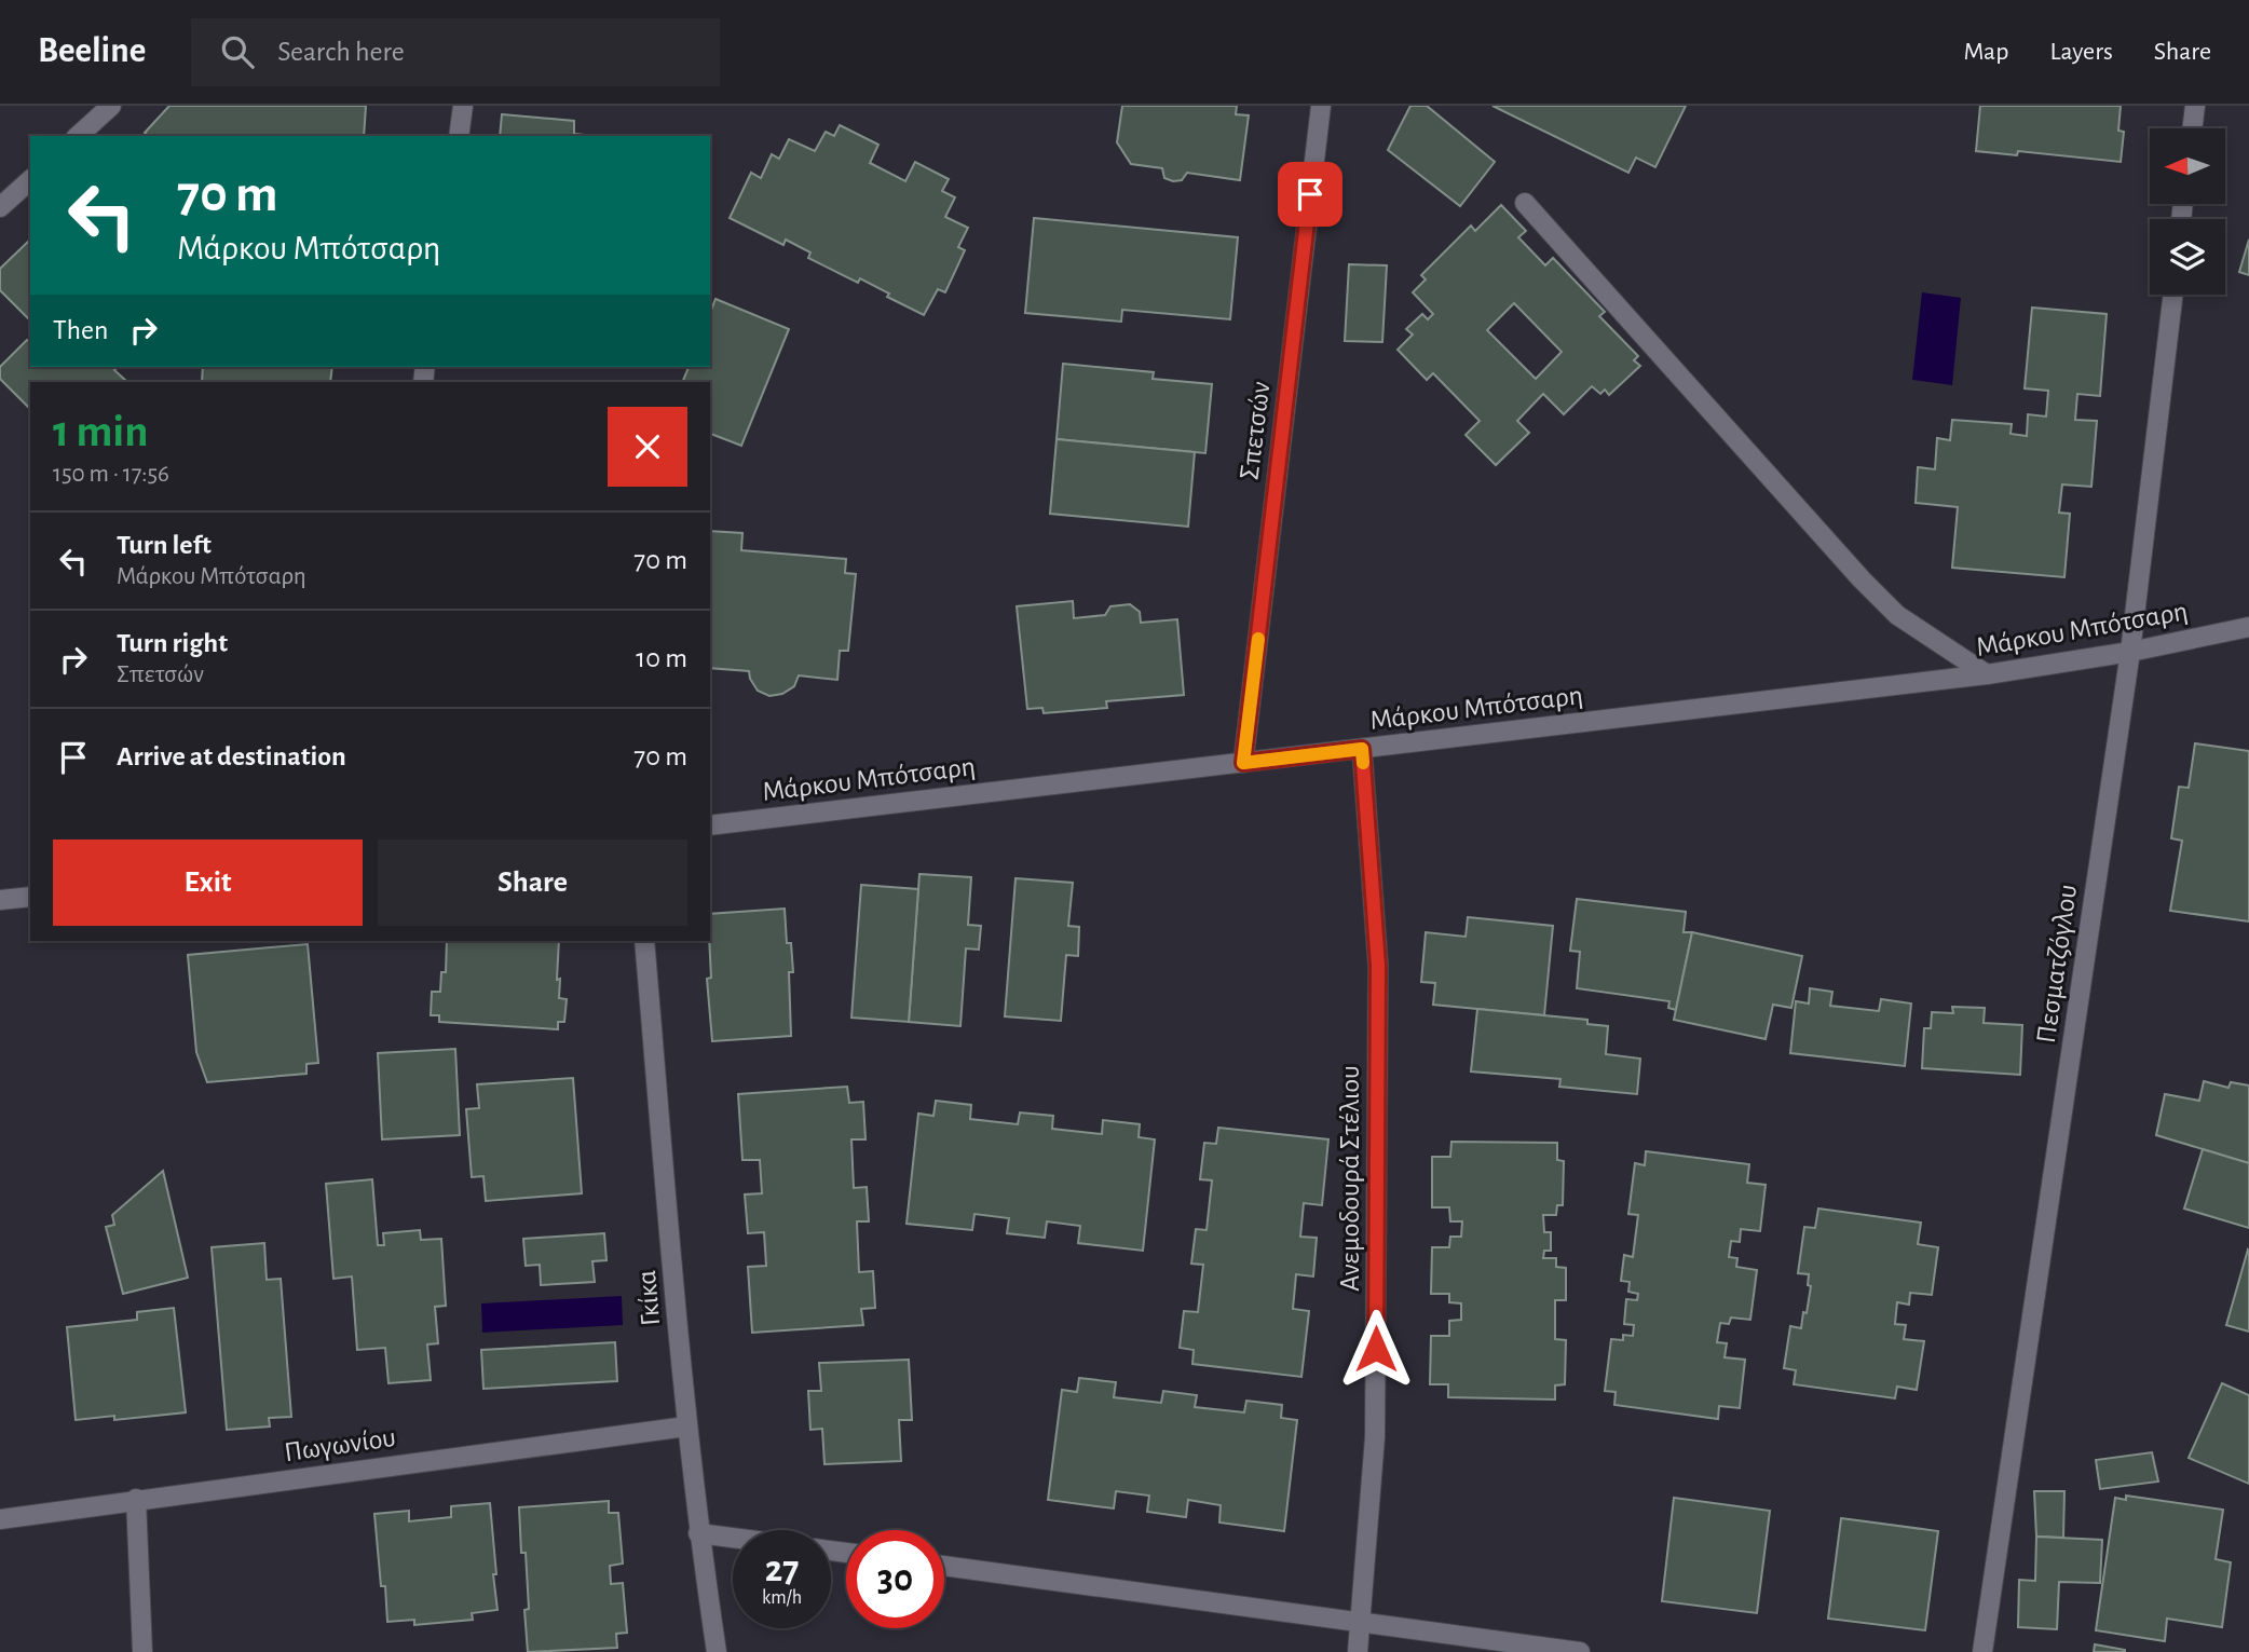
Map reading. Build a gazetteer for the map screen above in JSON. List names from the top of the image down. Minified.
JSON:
{"streets":{"street":["Σπετσών","Μάρκου Μπότσαρη","Πεσματζόγλου","Ανεμοδουρά Στέλιου","Γκίκα","Πωγωνίου"]},"crossings":[["Σπετσών","Μάρκου Μπότσαρη"],["Μάρκου Μπότσαρη","Πεσματζόγλου"],["Μάρκου Μπότσαρη","Ανεμοδουρά Στέλιου"],["Γκίκα","Πωγωνίου"]],"north":"left","page":{"header":"Beeline","search":"Search here","nav":["Map","Layers","Share"],"turn":["70 m","Μάρκου Μπότσαρη"],"then":"Then","heading":["1 min","150 m · 17:56"],"list":[{"name":"Turn left","note":"Μάρκου Μπότσαρη","value":"70 m"},{"name":"Turn right","note":"Σπετσών","value":"10 m"},{"name":"Arrive at destination","value":"70 m"}],"buttons":["Exit","Share"],"speed":"27 km/h","limit":"30"}}
